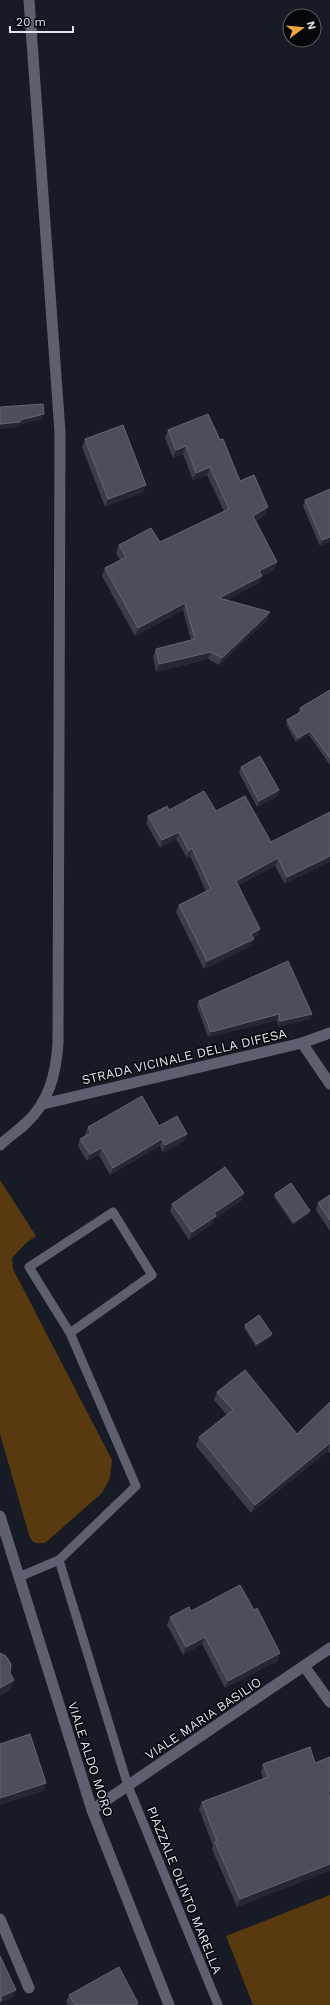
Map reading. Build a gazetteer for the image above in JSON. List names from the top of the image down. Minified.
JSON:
{"streets":{"street":["STRADA VICINALE DELLA DIFESA","VIALE MARIA BASILIO","VIALE ALDO MORO"],"lane":["PIAZZALE OLINTO MARELLA"]},"crossings":[["VIALE MARIA BASILIO","VIALE ALDO MORO"],["VIALE MARIA BASILIO","PIAZZALE OLINTO MARELLA"]],"scale_bar":"20 m","north":"right"}
